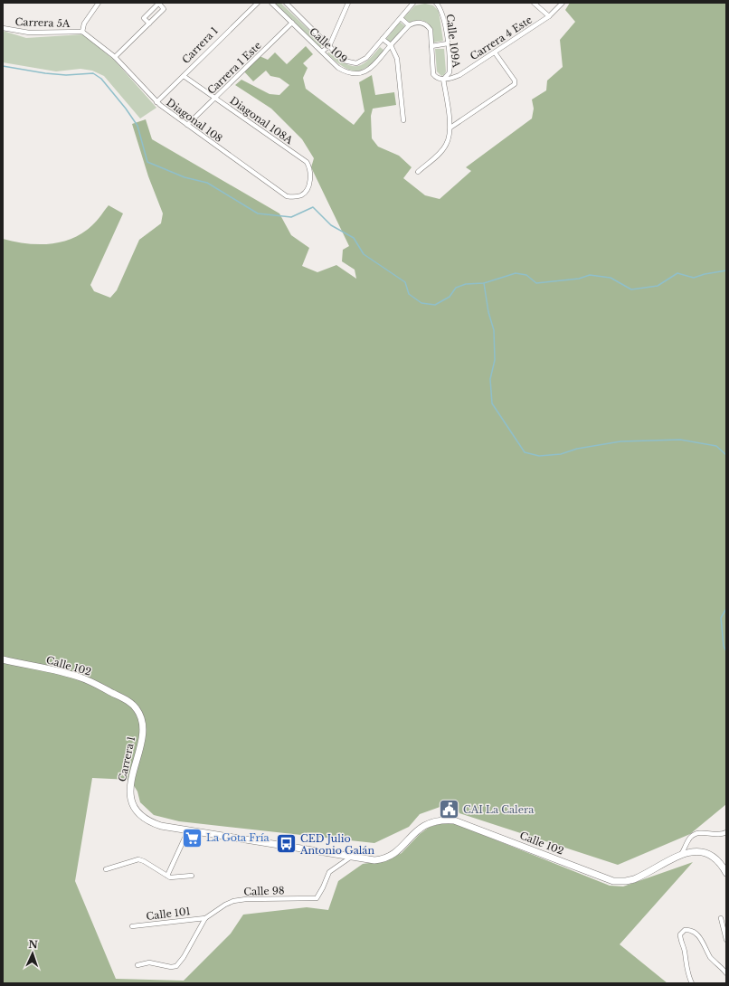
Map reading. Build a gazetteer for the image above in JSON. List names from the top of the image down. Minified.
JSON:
{"streets":{"main road":["Carrera 1","Calle 102"],"street":["Carrera 5A","Carrera 4 Este","Calle 109A","Calle 109","Carrera 1 Este","Diagonal 108","Diagonal 108A","Calle 98","Calle 101"]},"crossings":[["Carrera 5A","Diagonal 108"],["Carrera 4 Este","Calle 109A"],["Calle 109A","Calle 109"],["Carrera 1","Diagonal 108"],["Carrera 1","Diagonal 108A"],["Carrera 1","Calle 102"],["Calle 109","Carrera 1 Este"],["Carrera 1 Este","Diagonal 108"],["Carrera 1 Este","Diagonal 108A"],["Diagonal 108","Diagonal 108A"],["Calle 102","Calle 98"],["Calle 98","Calle 101"]],"places":{"public building":["CAI La Calera"],"supermarket":["La Gota Fría"],"bus stop":["CED Julio Antonio Galán"]},"north":"top"}
